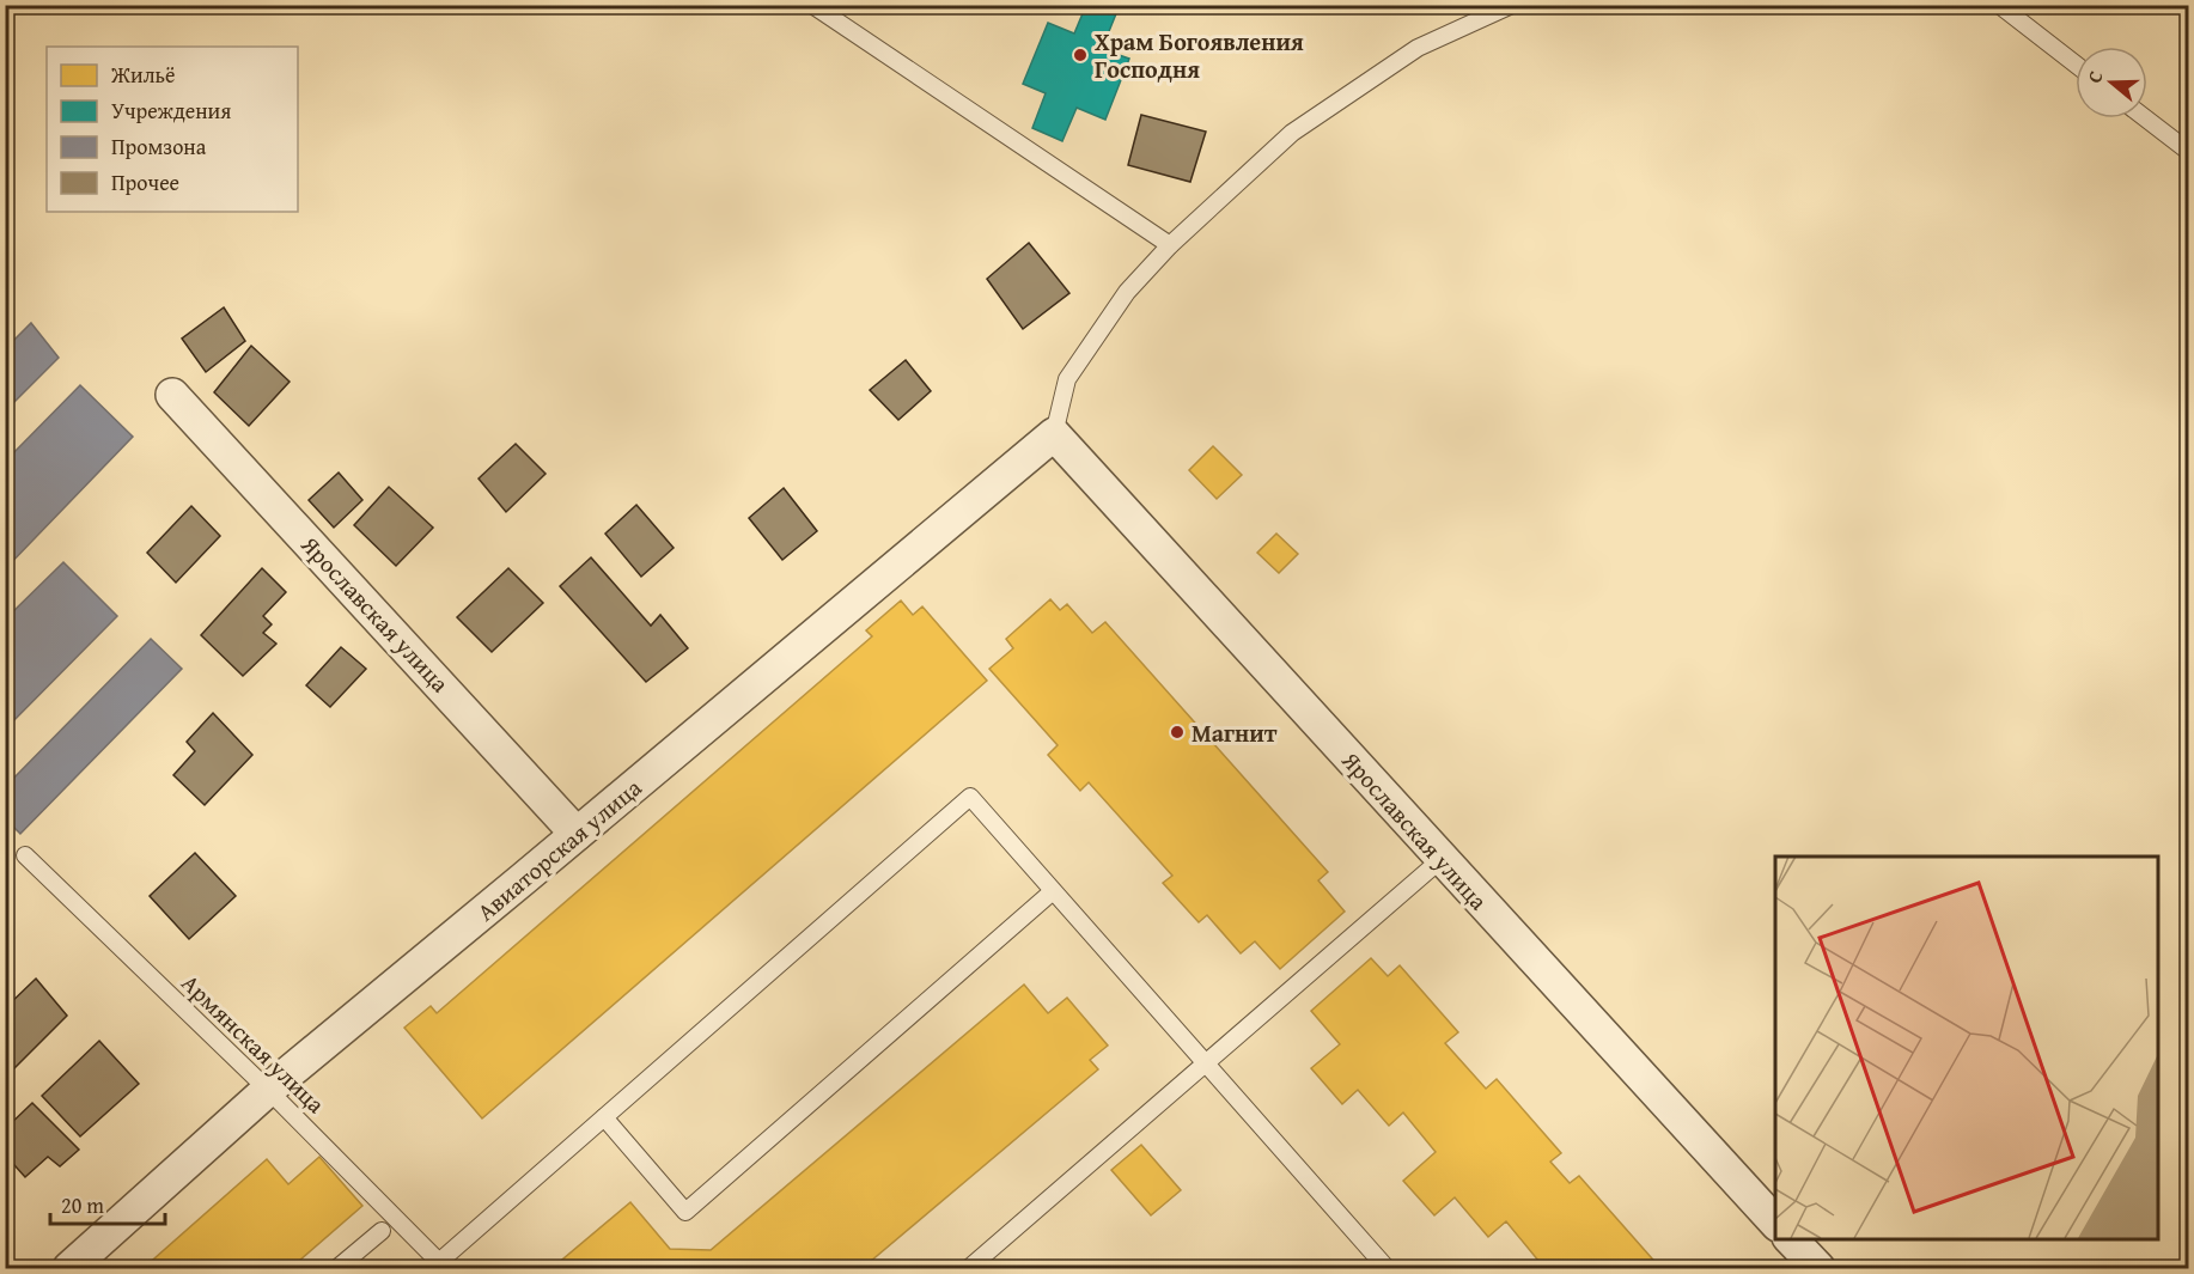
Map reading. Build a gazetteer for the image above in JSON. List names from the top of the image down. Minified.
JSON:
{"streets":{"street":["Ярославская улица","Авиаторская улица"],"lane":["Армянская улица"]},"crossings":[["Ярославская улица","Авиаторская улица"],["Авиаторская улица","Армянская улица"]],"places":["Храм Богоявления Господня","Магнит"],"legend":["Жильё","Учреждения","Промзона","Прочее"],"scale_bar":"20 m","north":"left"}
